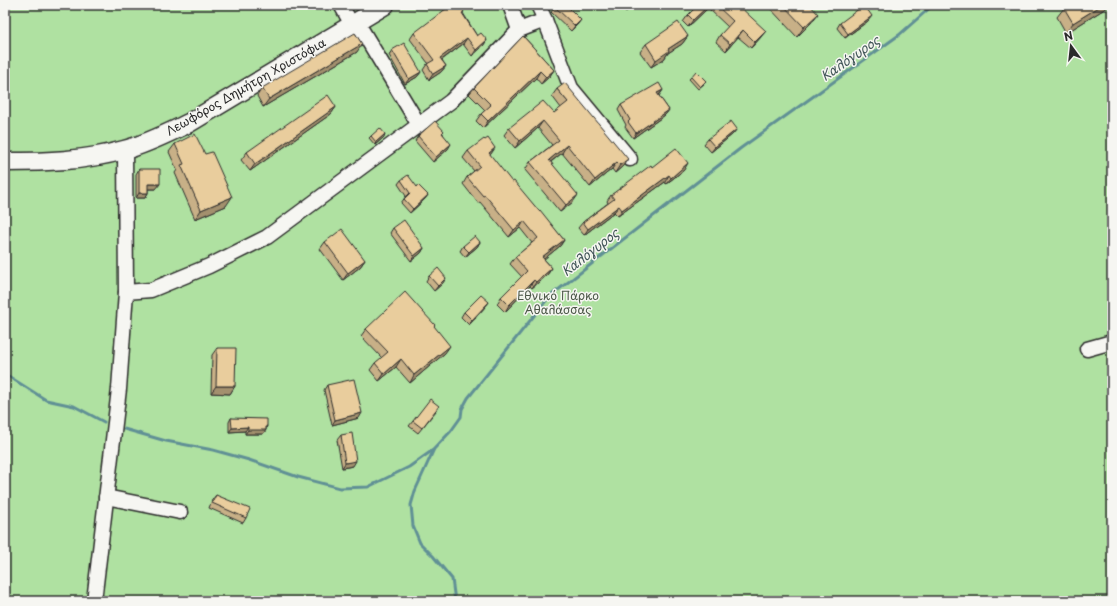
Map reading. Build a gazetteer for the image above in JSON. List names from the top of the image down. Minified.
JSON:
{"streets":{"main road":["Λεωφόρος Δημήτρη Χριστόφια"]},"water":["Καλόγυρος"],"parks":["Εθνικό Πάρκο Αθαλάσσας"],"north":"top"}
